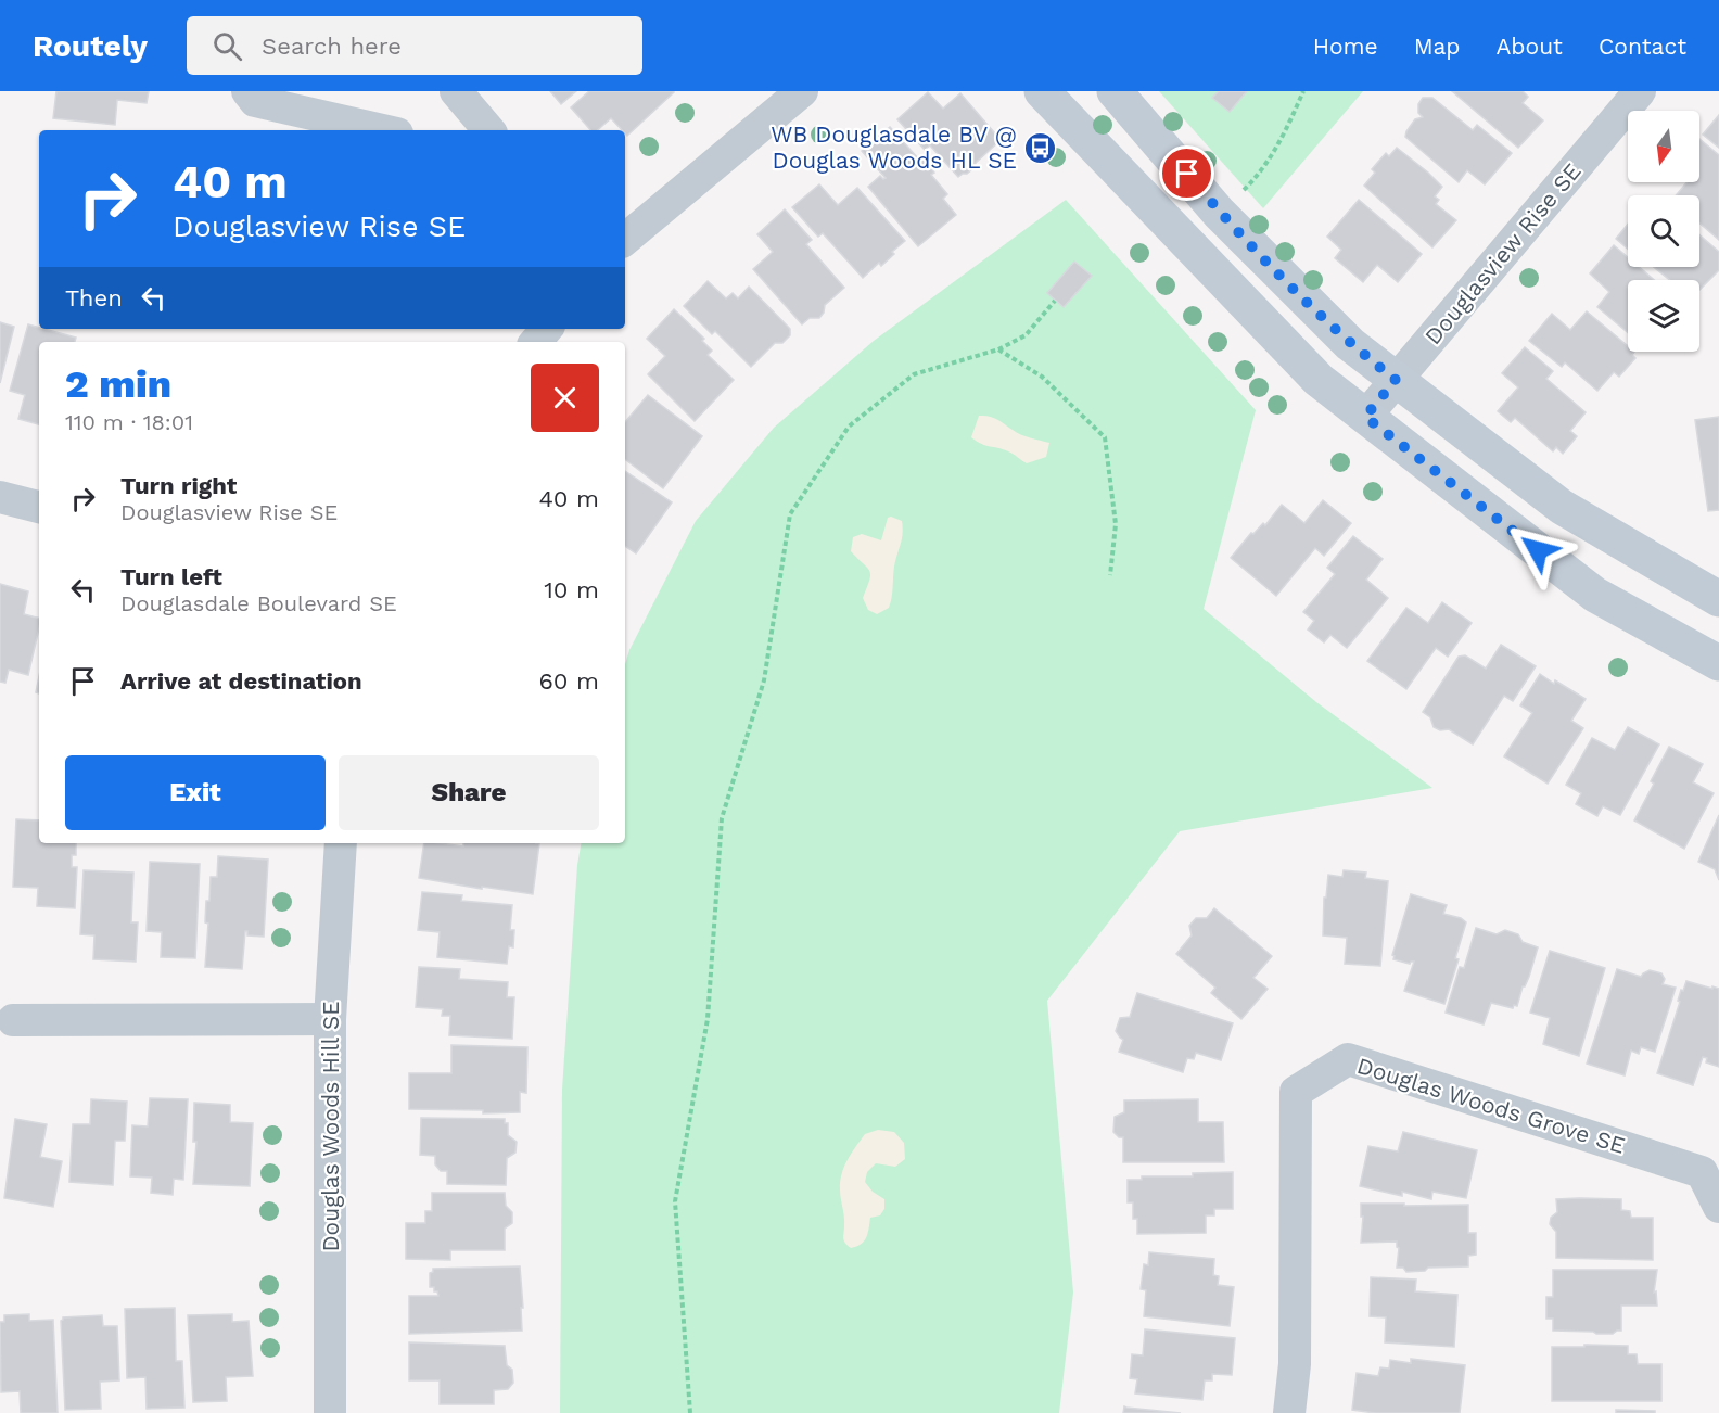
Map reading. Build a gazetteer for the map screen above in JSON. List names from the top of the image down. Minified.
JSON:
{"streets":{"street":["Douglasview Rise SE","Douglas Woods Grove SE","Douglas Woods Hill SE"]},"places":{"bus stop":["WB Douglasdale BV @ Douglas Woods HL SE"]},"north":"bottom","page":{"header":"Routely","search":"Search here","nav":["Home","Map","About","Contact"],"turn":["40 m","Douglasview Rise SE"],"then":"Then","heading":["2 min","110 m · 18:01"],"list":[{"name":"Turn right","note":"Douglasview Rise SE","value":"40 m"},{"name":"Turn left","note":"Douglasdale Boulevard SE","value":"10 m"},{"name":"Arrive at destination","value":"60 m"}],"buttons":["Exit","Share"]}}
